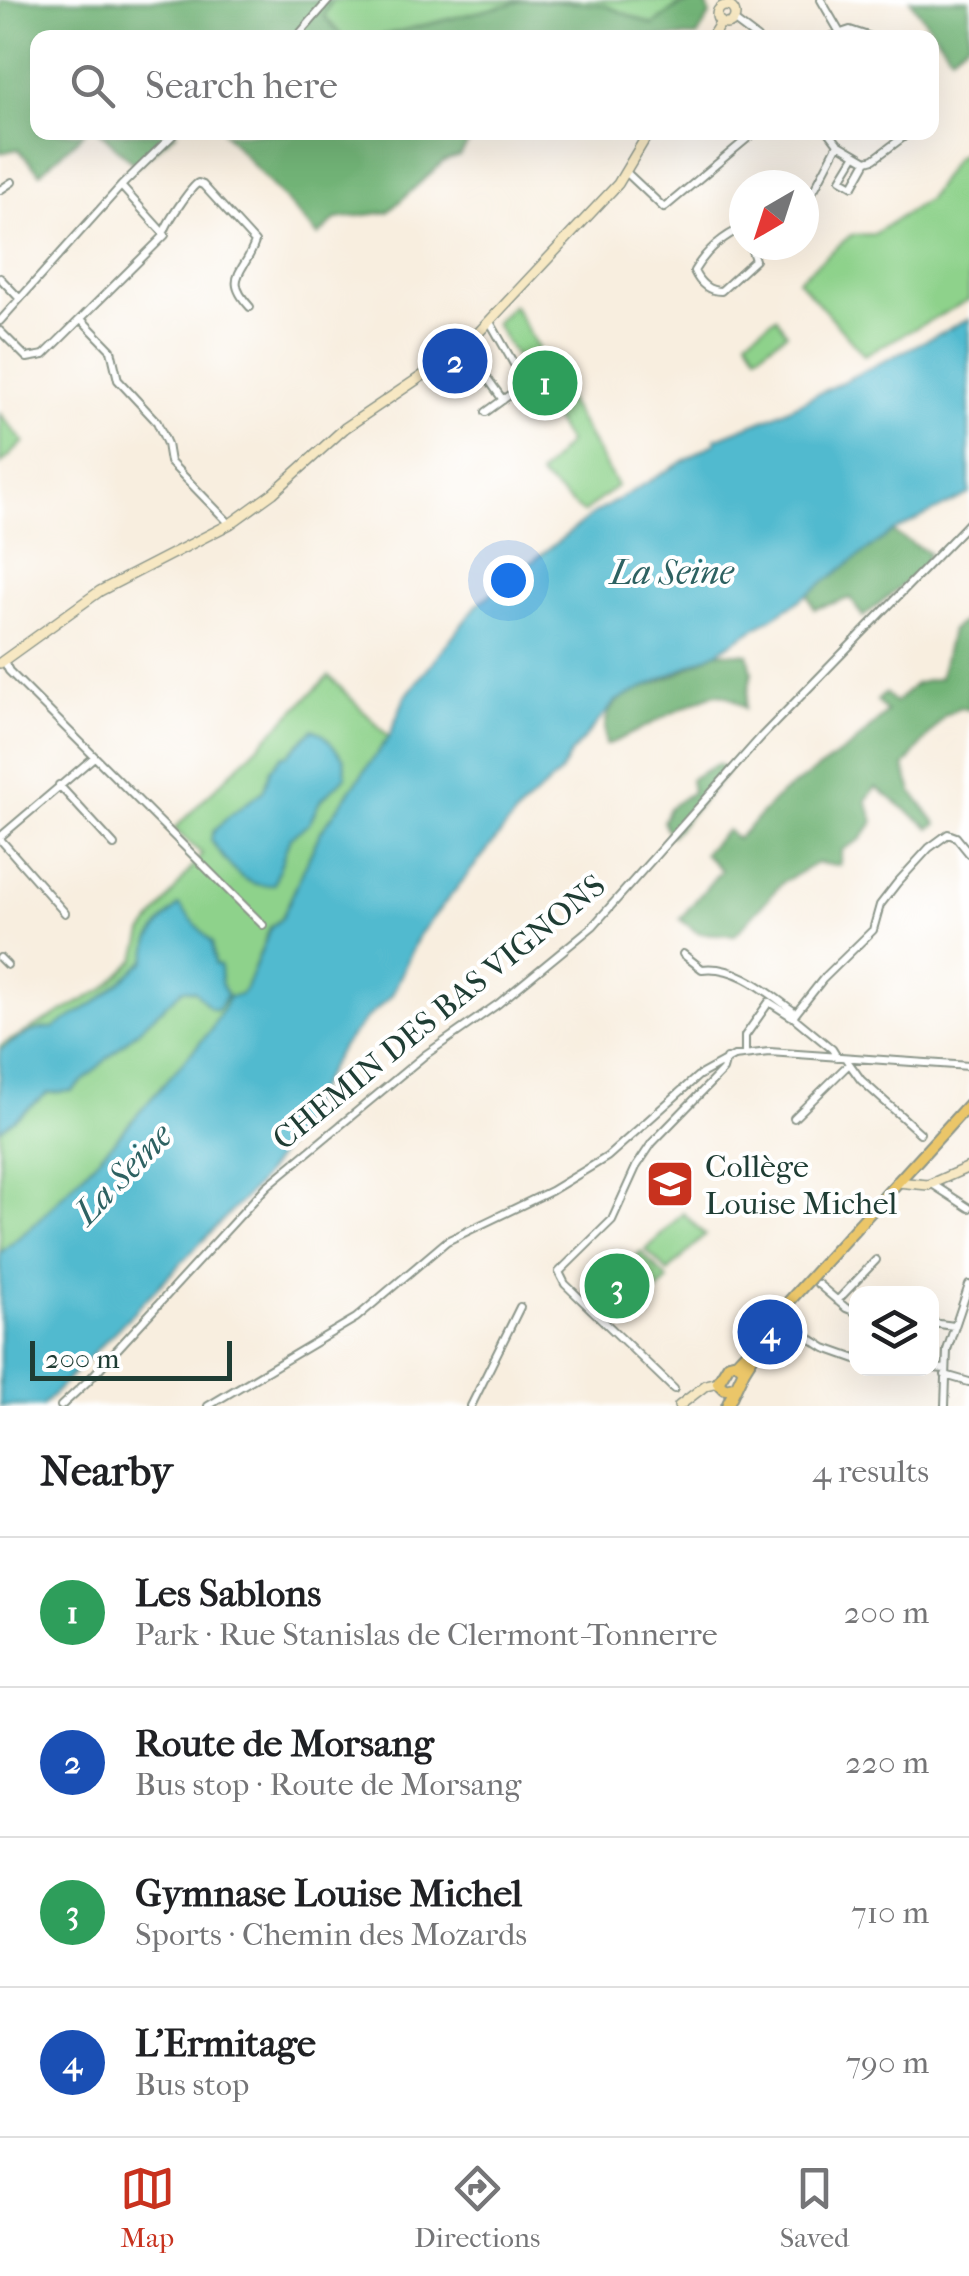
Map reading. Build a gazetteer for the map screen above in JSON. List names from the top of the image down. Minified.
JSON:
{"streets":{"street":["CHEMIN DES BAS VIGNONS"]},"water":["La Seine"],"places":{"school or university":["Collège Louise Michel"]},"scale_bar":"200 m","north":"bottom left","page":{"search":"Search here","pins":["2","1","3","4"],"scale":"200 m","heading":["Nearby","4 results"],"list":[{"mark":"1","name":"Les Sablons","note":"Park · Rue Stanislas de Clermont-Tonnerre","value":"200 m"},{"mark":"2","name":"Route de Morsang","note":"Bus stop · Route de Morsang","value":"220 m"},{"mark":"3","name":"Gymnase Louise Michel","note":"Sports · Chemin des Mozards","value":"710 m"},{"mark":"4","name":"L'Ermitage","note":"Bus stop","value":"790 m"}],"nav":["Map","Directions","Saved"]}}
